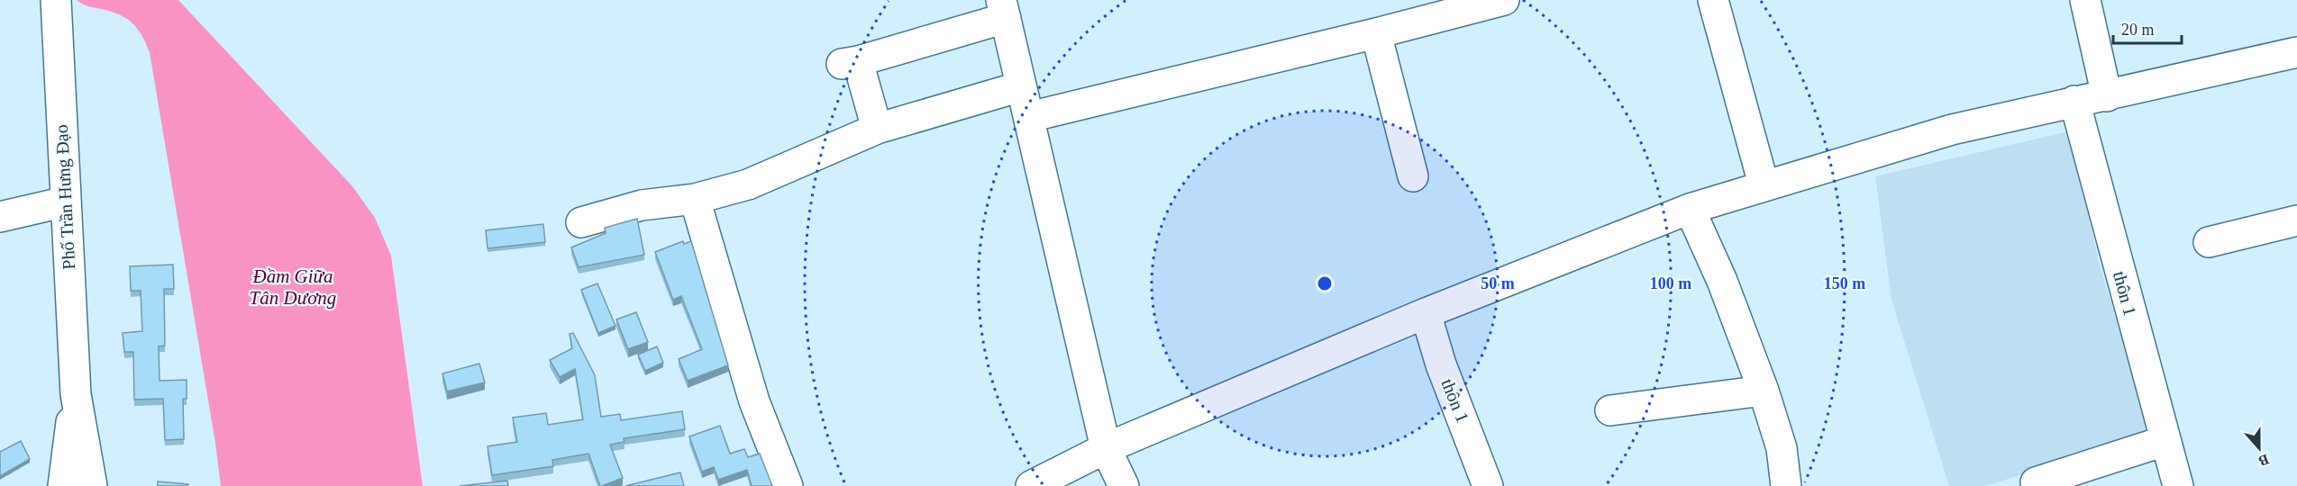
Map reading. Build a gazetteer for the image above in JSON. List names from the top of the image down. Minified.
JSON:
{"streets":{"street":["Phố Trần Hưng Đạo","thôn 1"]},"water":["Đầm Giữa Tân Dương"],"scale_bar":"20 m","north":"bottom","rings":["50 m","100 m","150 m"]}
